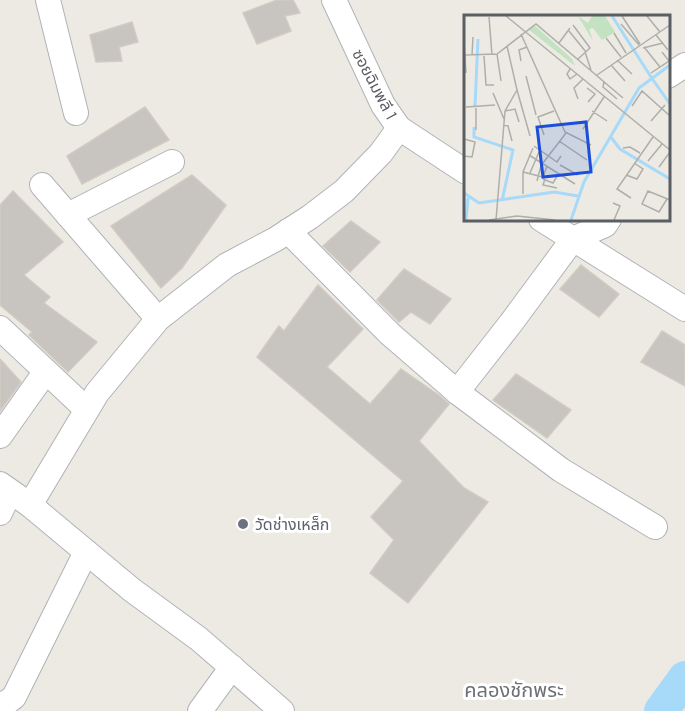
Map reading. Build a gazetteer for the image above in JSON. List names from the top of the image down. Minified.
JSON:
{"streets":{"street":["ซอยฉิมพลี 1"]},"districts":["คลองชักพระ"],"places":["วัดช่างเหล็ก"]}
